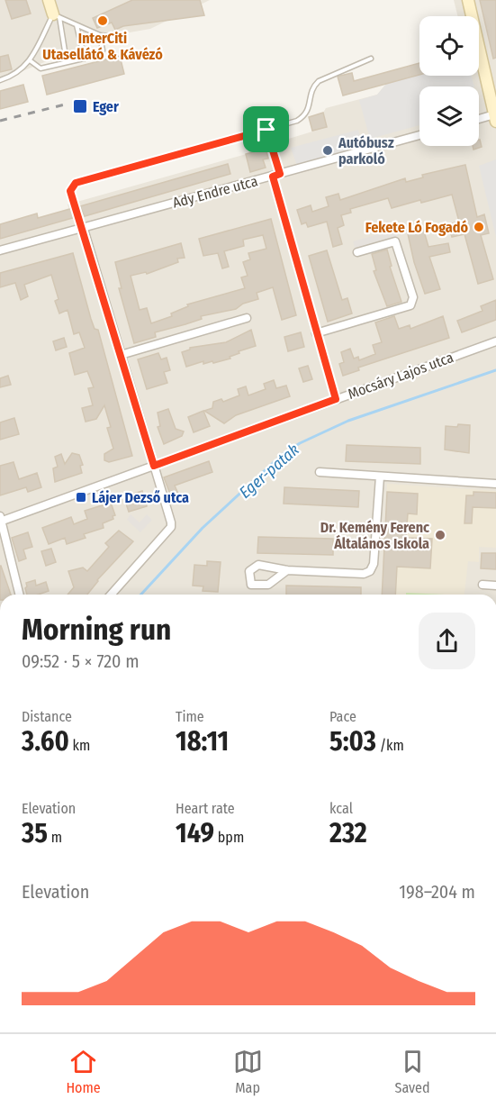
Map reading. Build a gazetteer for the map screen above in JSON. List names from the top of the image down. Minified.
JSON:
{"streets":{"street":["Ady Endre utca","Mocsáry Lajos utca"]},"water":["Eger-patak"],"places":{"other":["InterCiti Utasellátó & Kávézó","Autóbusz parkoló","Fekete Ló Fogadó","Dr. Kemény Ferenc Általános Iskola"],"transit":["Eger","Lájer Dezső utca"]},"page":{"heading":["Morning run","09:52 · 5 × 720 m"],"stats":[["Distance","3.60 km"],["Time","18:11"],["Pace","5:03 /km"],["Elevation","35 m"],["Heart rate","149 bpm"],["kcal","232"]],"chart":["Elevation","198–204 m"],"tabs":["Home","Map","Saved"]}}
